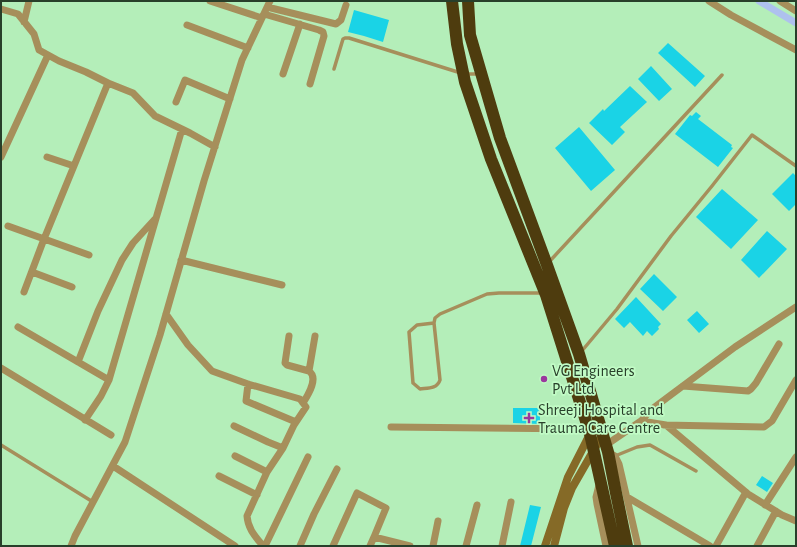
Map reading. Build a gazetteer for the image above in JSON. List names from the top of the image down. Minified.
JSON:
{"places":{"other":["VG Engineers Pvt Ltd"],"health":["Shreeji Hospital and Trauma Care Centre"]}}
